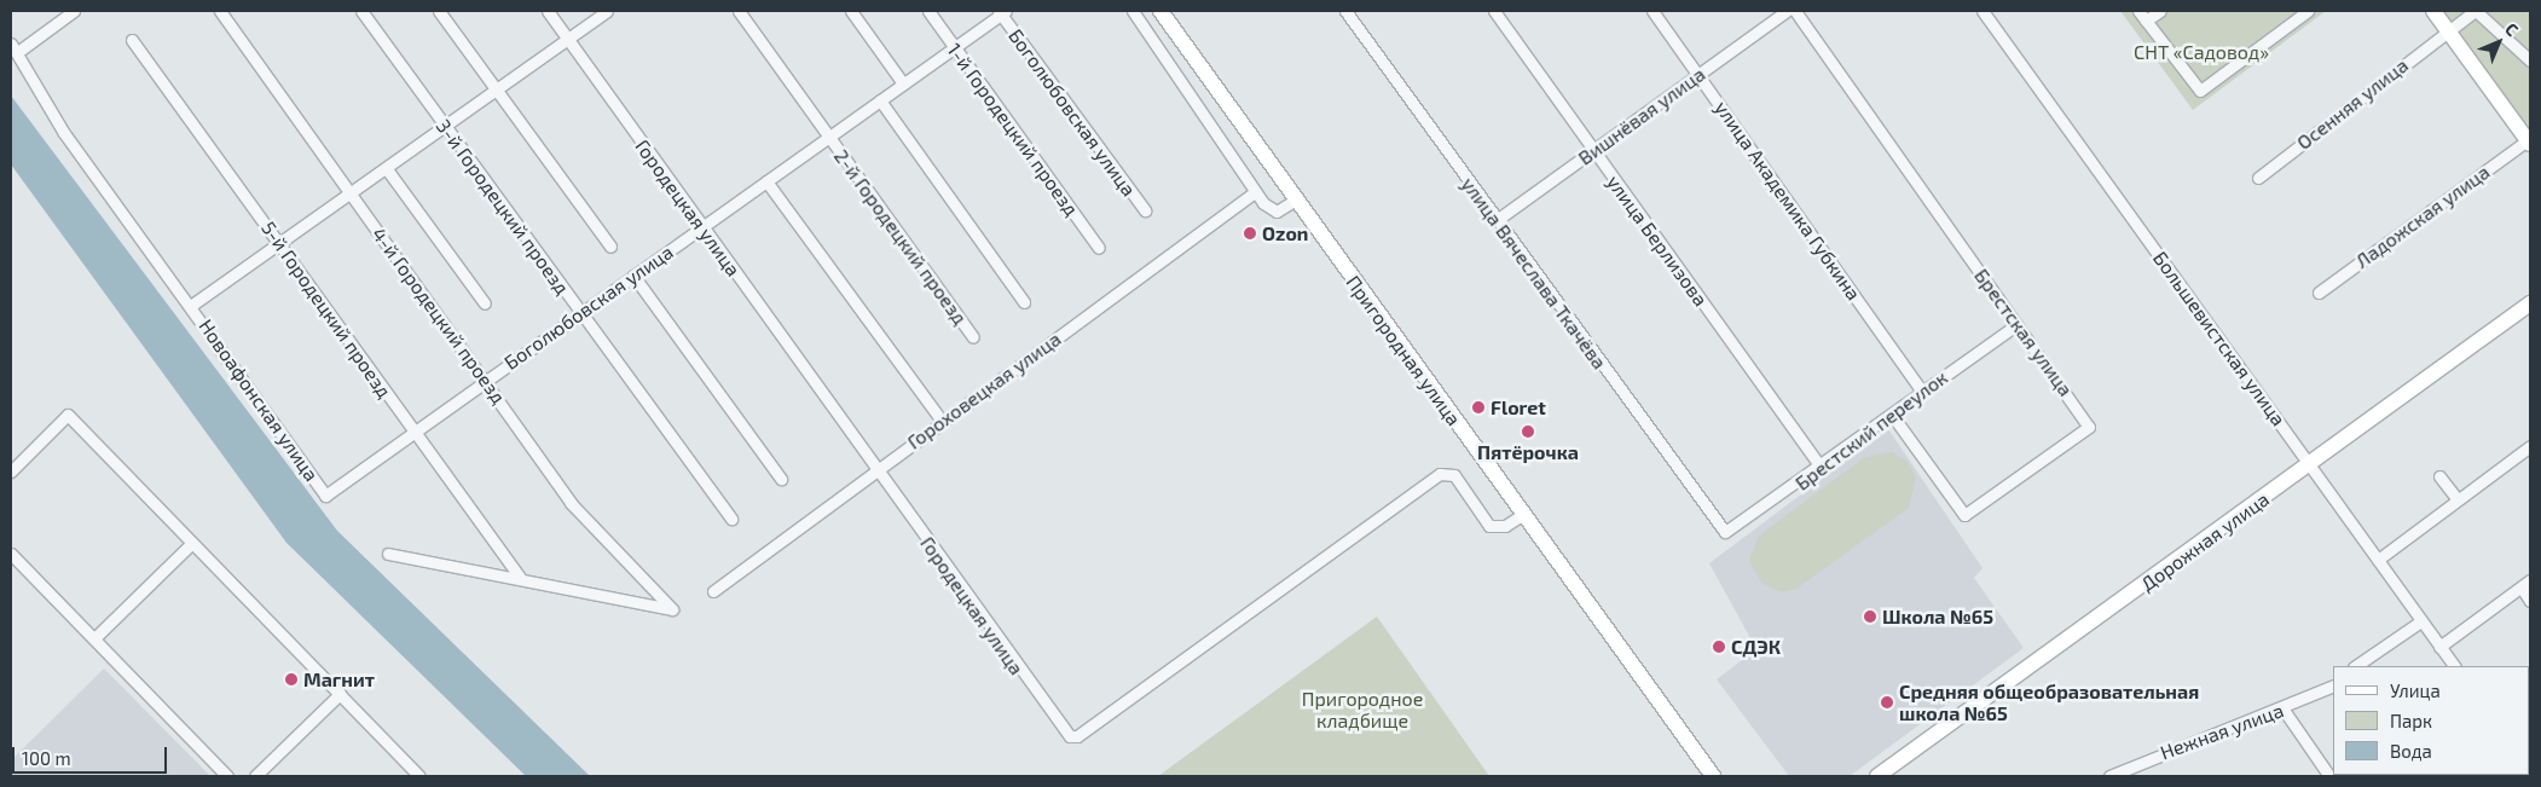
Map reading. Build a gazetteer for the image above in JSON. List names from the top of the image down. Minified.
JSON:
{"streets":{"street":["Осенняя улица","Боголюбовская улица","Вишнёвая улица","1-й Городецкий проезд","улица Академика Губкина","3-й Городецкий проезд","Городецкая улица","Ладожская улица","2-й Городецкий проезд","улица Берлизова","улица Вячеслава Ткачёва","5-й Городецкий проезд","4-й Городецкий проезд","Брестская улица","Большевистская улица","Пригородная улица","Гороховецкая улица","Новоафонская улица","Брестский переулок","Дорожная улица","Нежная улица"]},"crossings":[["Боголюбовская улица","1-й Городецкий проезд"],["Боголюбовская улица","3-й Городецкий проезд"],["Боголюбовская улица","Городецкая улица"],["Боголюбовская улица","2-й Городецкий проезд"],["Боголюбовская улица","5-й Городецкий проезд"],["Боголюбовская улица","4-й Городецкий проезд"],["Боголюбовская улица","Новоафонская улица"],["Вишнёвая улица","улица Академика Губкина"],["Вишнёвая улица","улица Берлизова"],["Вишнёвая улица","улица Вячеслава Ткачёва"],["улица Академика Губкина","Брестский переулок"],["Городецкая улица","Пригородная улица"],["Городецкая улица","Гороховецкая улица"],["улица Берлизова","Брестский переулок"],["улица Вячеслава Ткачёва","Брестский переулок"],["5-й Городецкий проезд","4-й Городецкий проезд"],["Брестская улица","Брестский переулок"],["Большевистская улица","Дорожная улица"]],"parks":["СНТ «Садовод»","Пригородное кладбище"],"places":["Ozon","Floret","Пятёрочка","Школа №65","СДЭК","Магнит","Средняя общеобразовательная школа №65"],"legend":["Улица","Парк","Вода"],"scale_bar":"100 m","north":"top right"}
